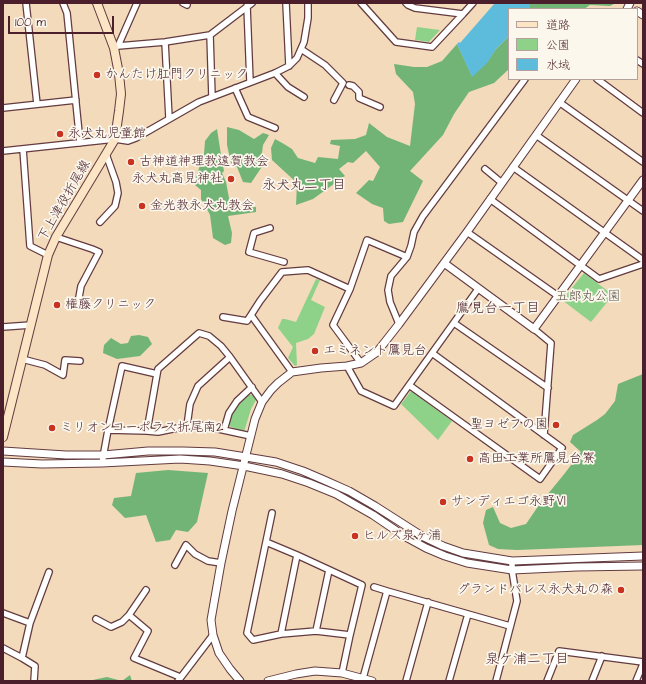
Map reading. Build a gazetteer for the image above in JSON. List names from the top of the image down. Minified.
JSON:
{"streets":{"main road":["下上津役折尾線"]},"districts":["永犬丸二丁目","鷹見台一丁目","泉ケ浦二丁目"],"parks":["五郎丸公園"],"places":["かんたけ肛門クリニック","永犬丸児童館","古神道神理教遠賀教会","永犬丸高見神社","金光教永犬丸教会","権藤クリニック","エミネント鷹見台","聖ヨゼフの園","ミリオンコーポラス折尾南2","高田工業所鷹見台寮","サンディエゴ永野Ⅵ","ヒルズ泉ヶ浦","グランドパレス永犬丸の森"],"legend":["道路","公園","水域"],"scale_bar":"100 m"}
